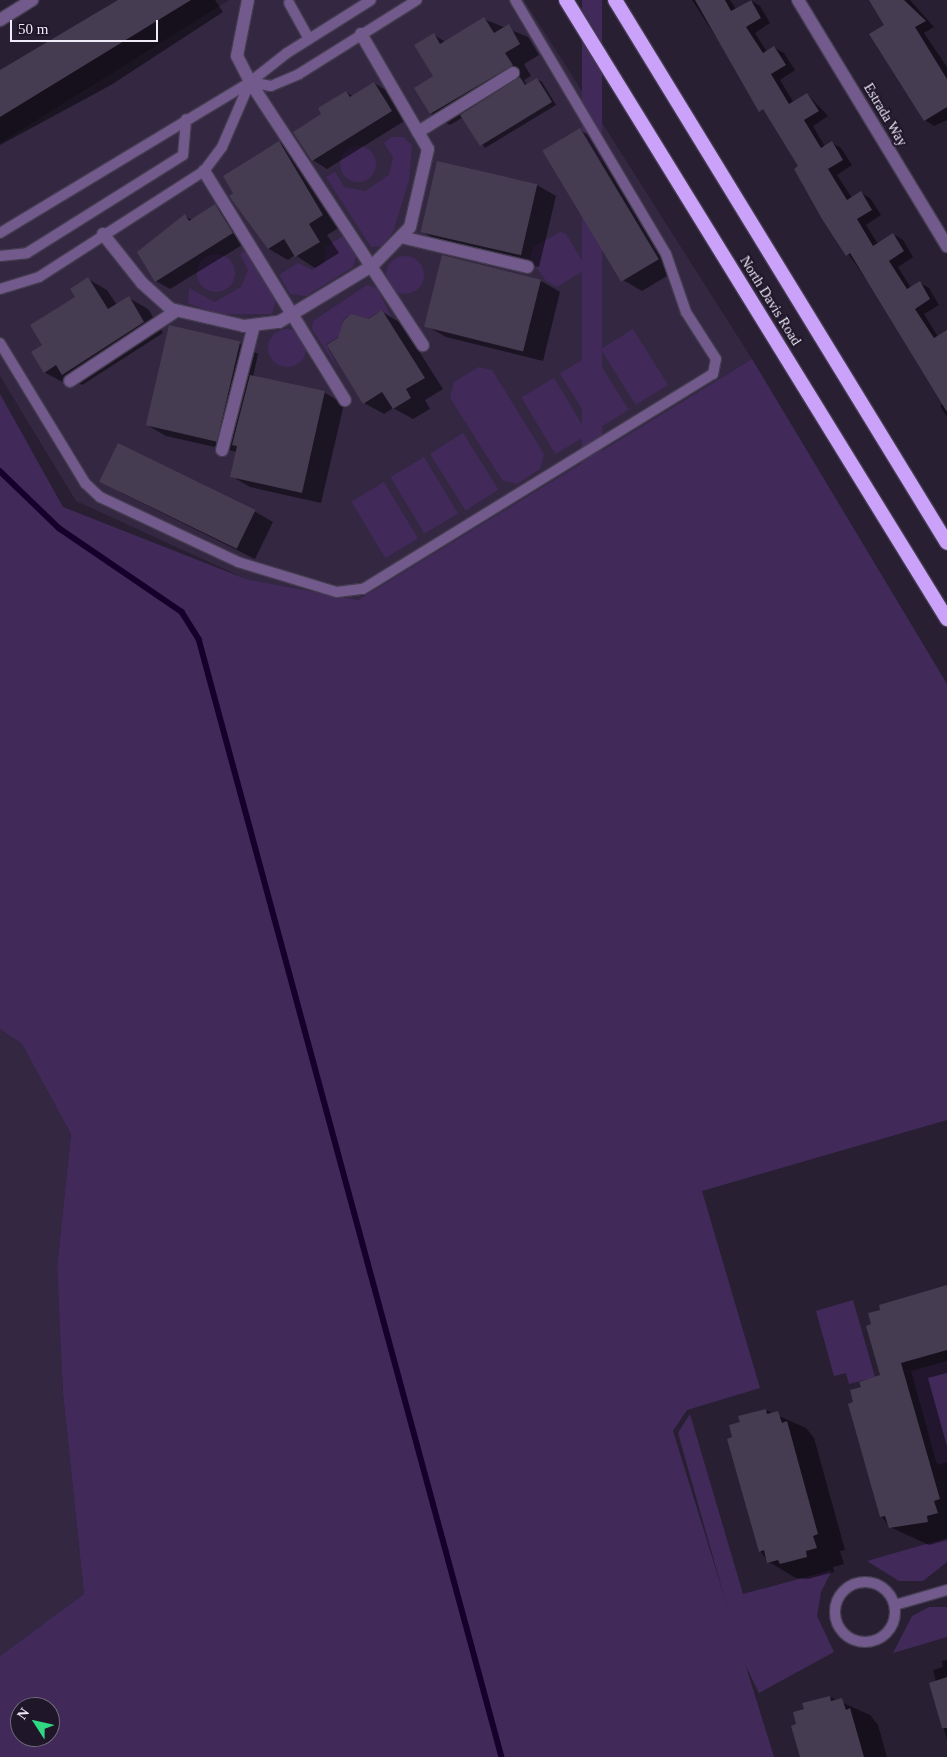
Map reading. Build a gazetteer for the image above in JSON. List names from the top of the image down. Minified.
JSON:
{"streets":{"highway":["North Davis Road"],"street":["Estrada Way"]},"scale_bar":"50 m","north":"top left"}
